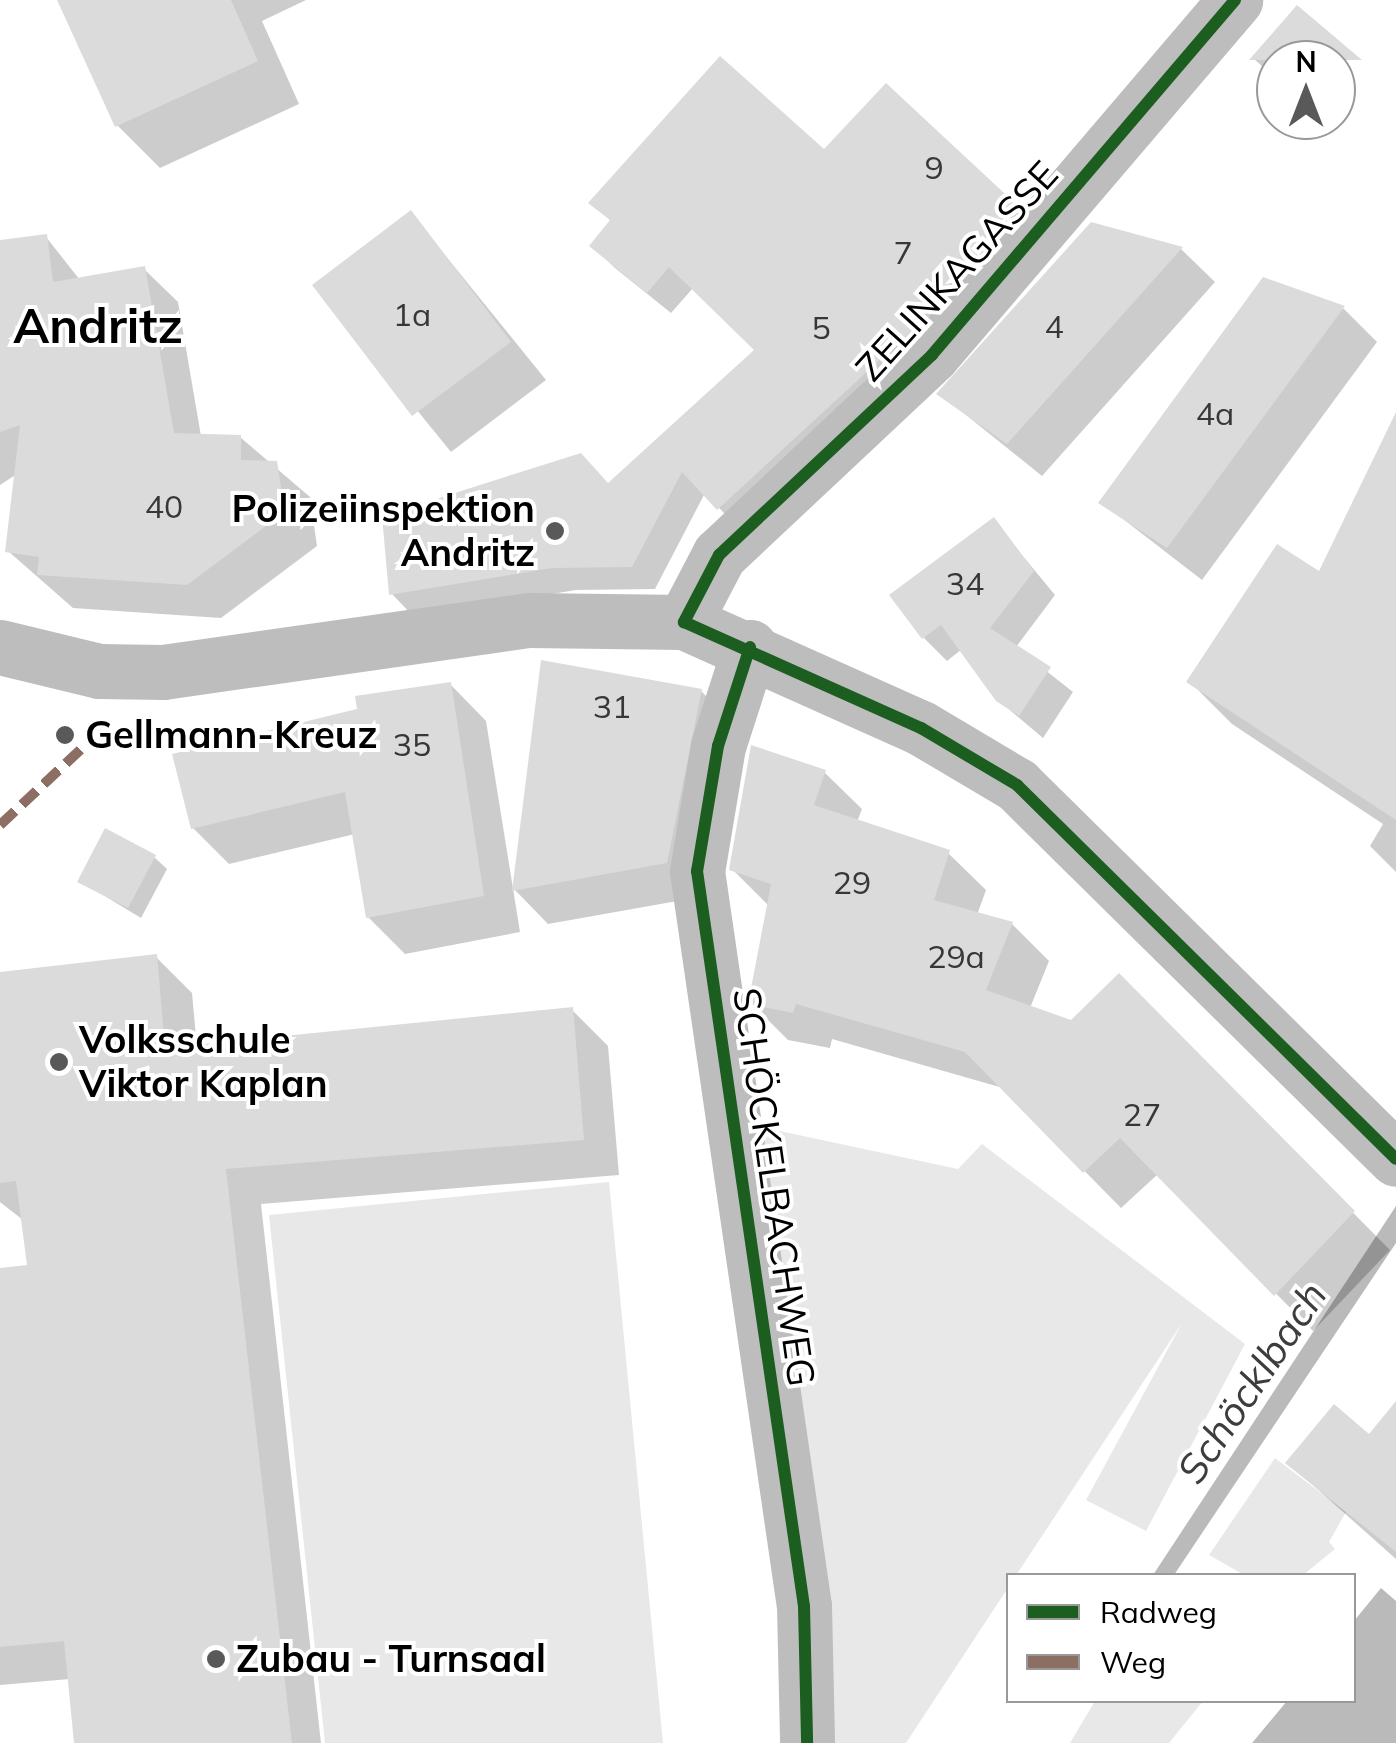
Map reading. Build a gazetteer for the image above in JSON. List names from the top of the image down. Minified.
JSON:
{"streets":{"street":["ZELINKAGASSE","SCHÖCKELBACHWEG"]},"districts":["Andritz"],"water":["Schöcklbach"],"places":["Polizeiinspektion Andritz","Gellmann-Kreuz","Volksschule Viktor Kaplan","Zubau - Turnsaal"],"house_numbers":["9","7","1a","4","5","4a","40","34","31","35","29","29a","27"],"legend":["Radweg","Weg"],"north":"top"}
